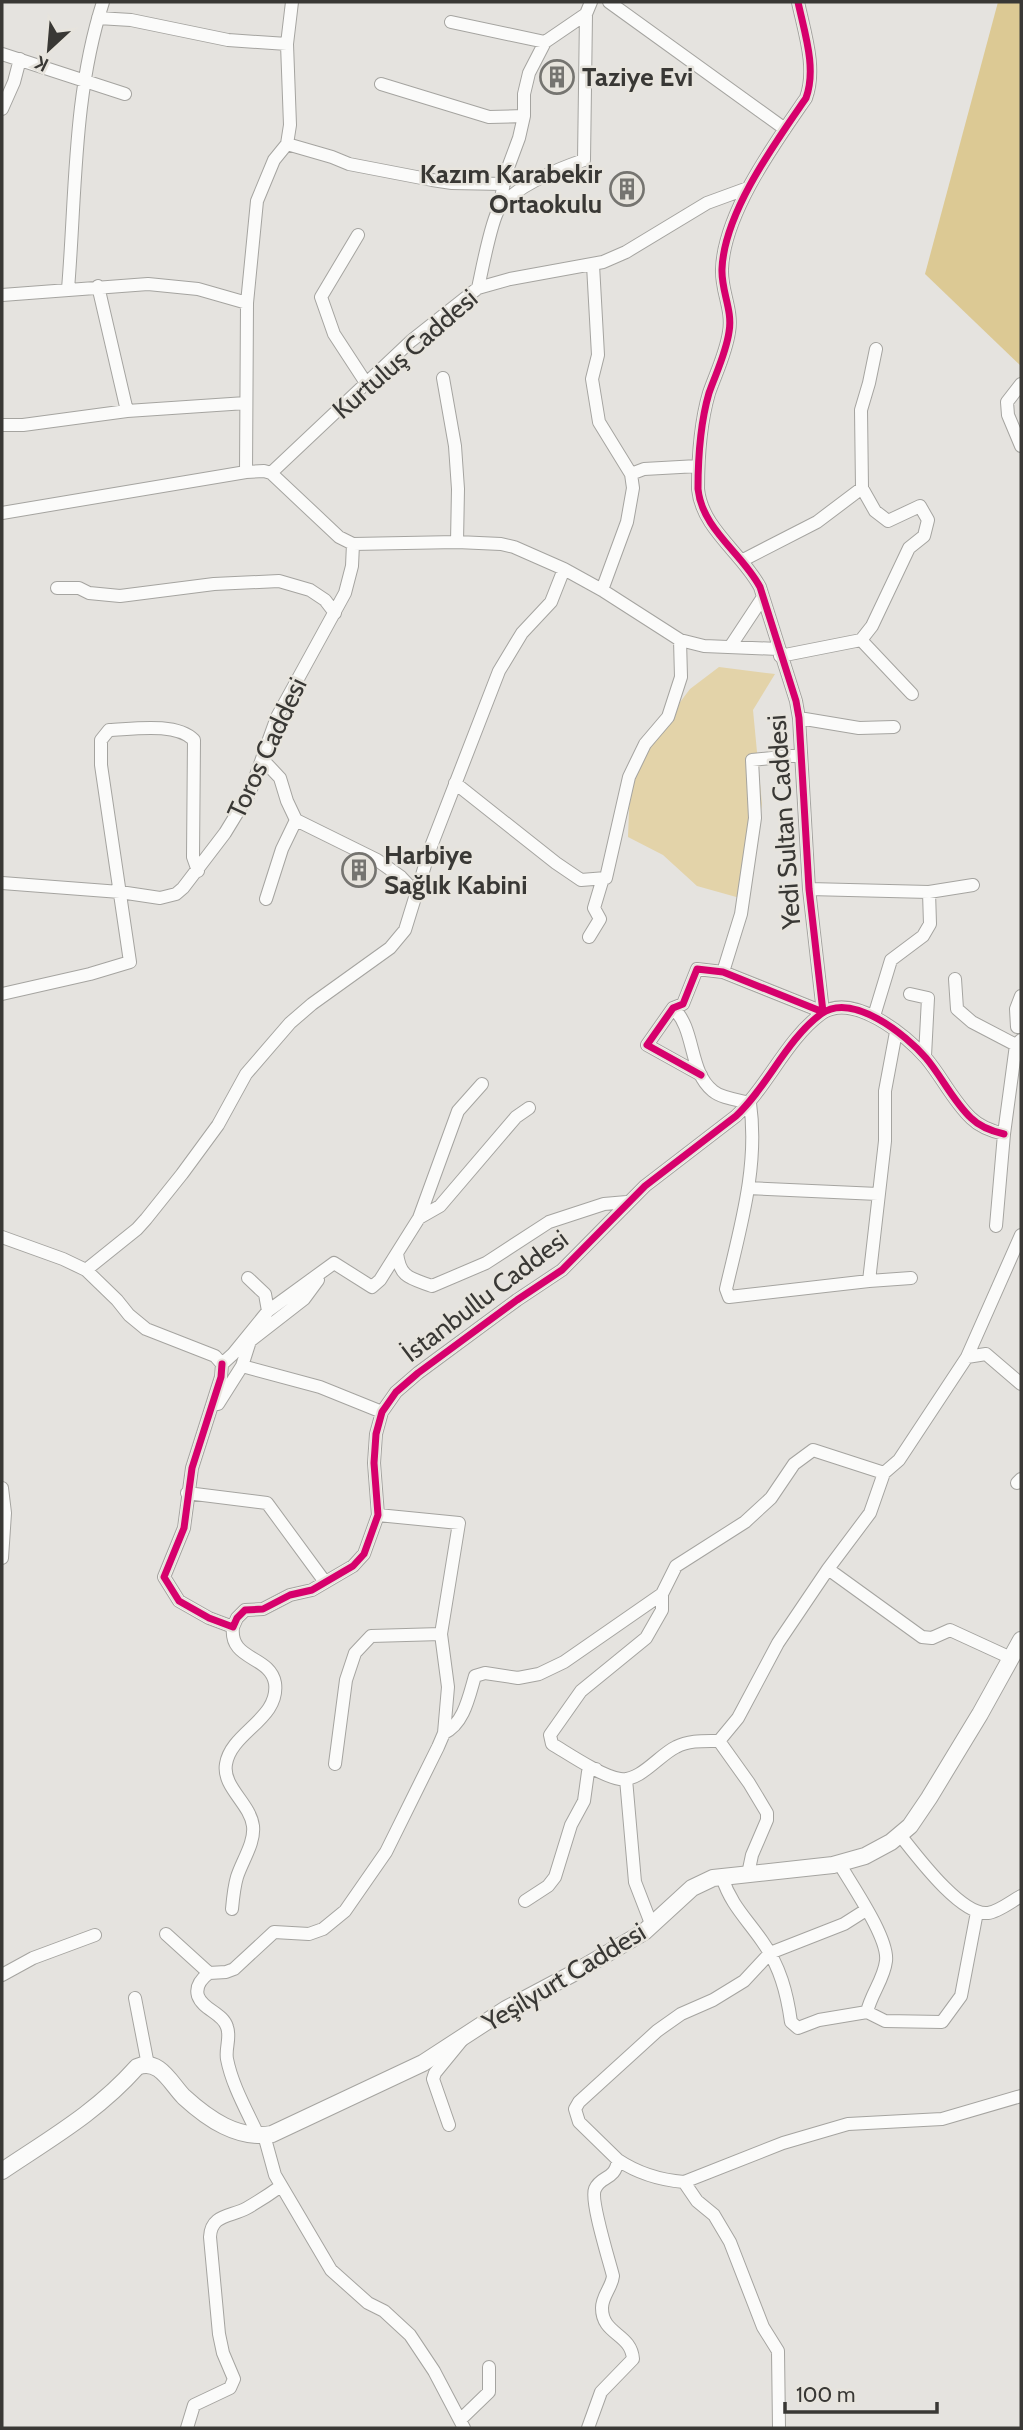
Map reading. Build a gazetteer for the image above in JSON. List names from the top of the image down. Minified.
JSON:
{"streets":{"main road":["Yeşilyurt Caddesi"],"street":["Kurtuluş Caddesi","Toros Caddesi","Yedi Sultan Caddesi","İstanbullu Caddesi"]},"crossings":[["Kurtuluş Caddesi","Yedi Sultan Caddesi"],["Yedi Sultan Caddesi","İstanbullu Caddesi"]],"places":{"building":["Taziye Evi","Kazım Karabekir Ortaokulu","Harbiye Sağlık Kabini"]},"scale_bar":"100 m","north":"bottom left"}
